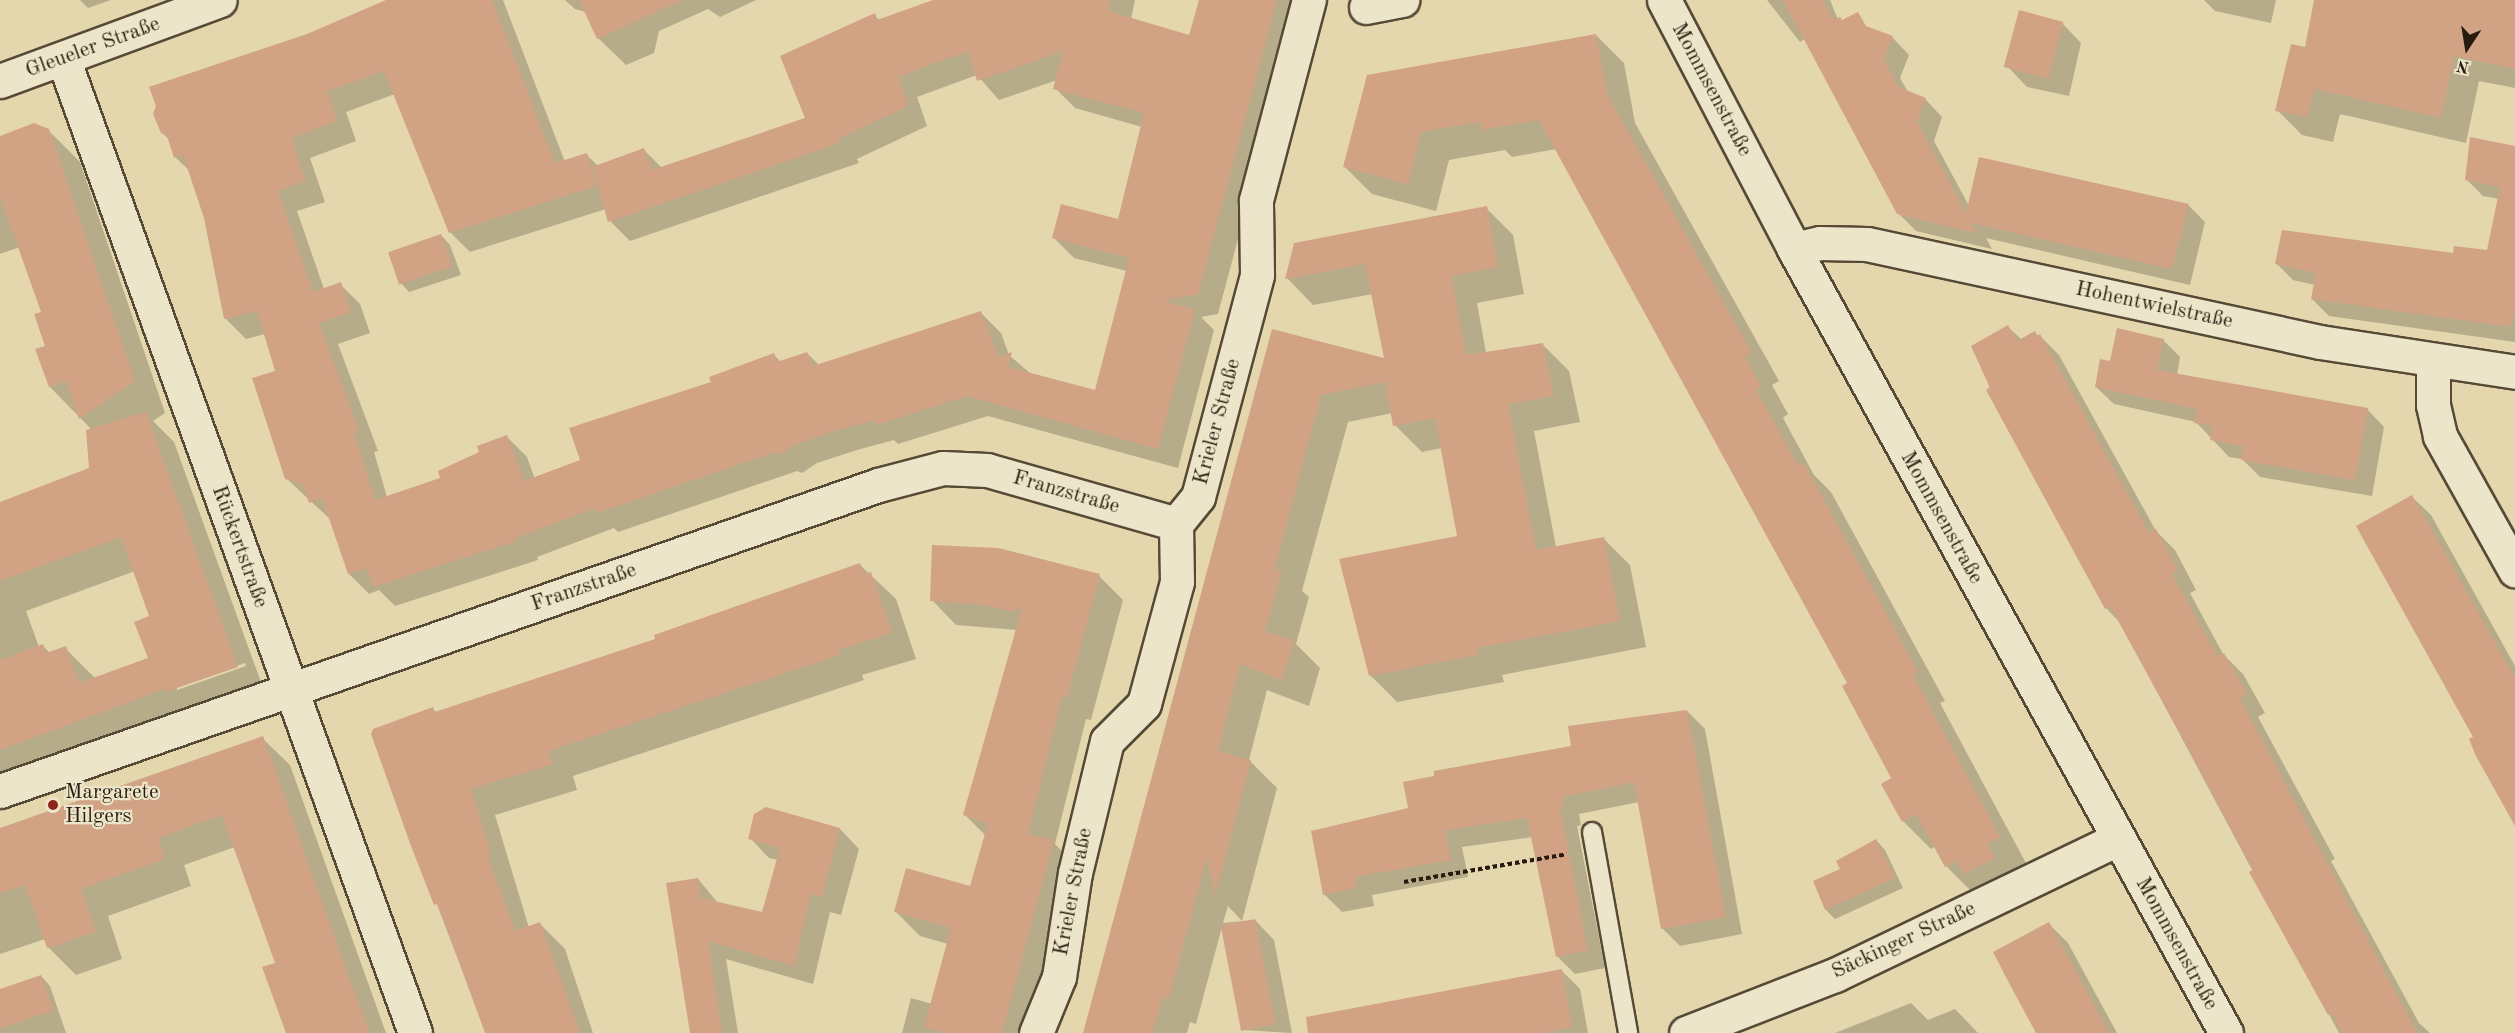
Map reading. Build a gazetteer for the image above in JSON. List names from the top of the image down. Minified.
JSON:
{"streets":{"street":["Gleueler Straße","Mommsenstraße","Hohentwielstraße","Krieler Straße","Franzstraße","Rückertstraße","Säckinger Straße"]},"crossings":[["Gleueler Straße","Rückertstraße"],["Mommsenstraße","Hohentwielstraße"],["Mommsenstraße","Säckinger Straße"],["Krieler Straße","Franzstraße"],["Franzstraße","Rückertstraße"]],"places":["Margarete Hilgers"],"north":"bottom"}
